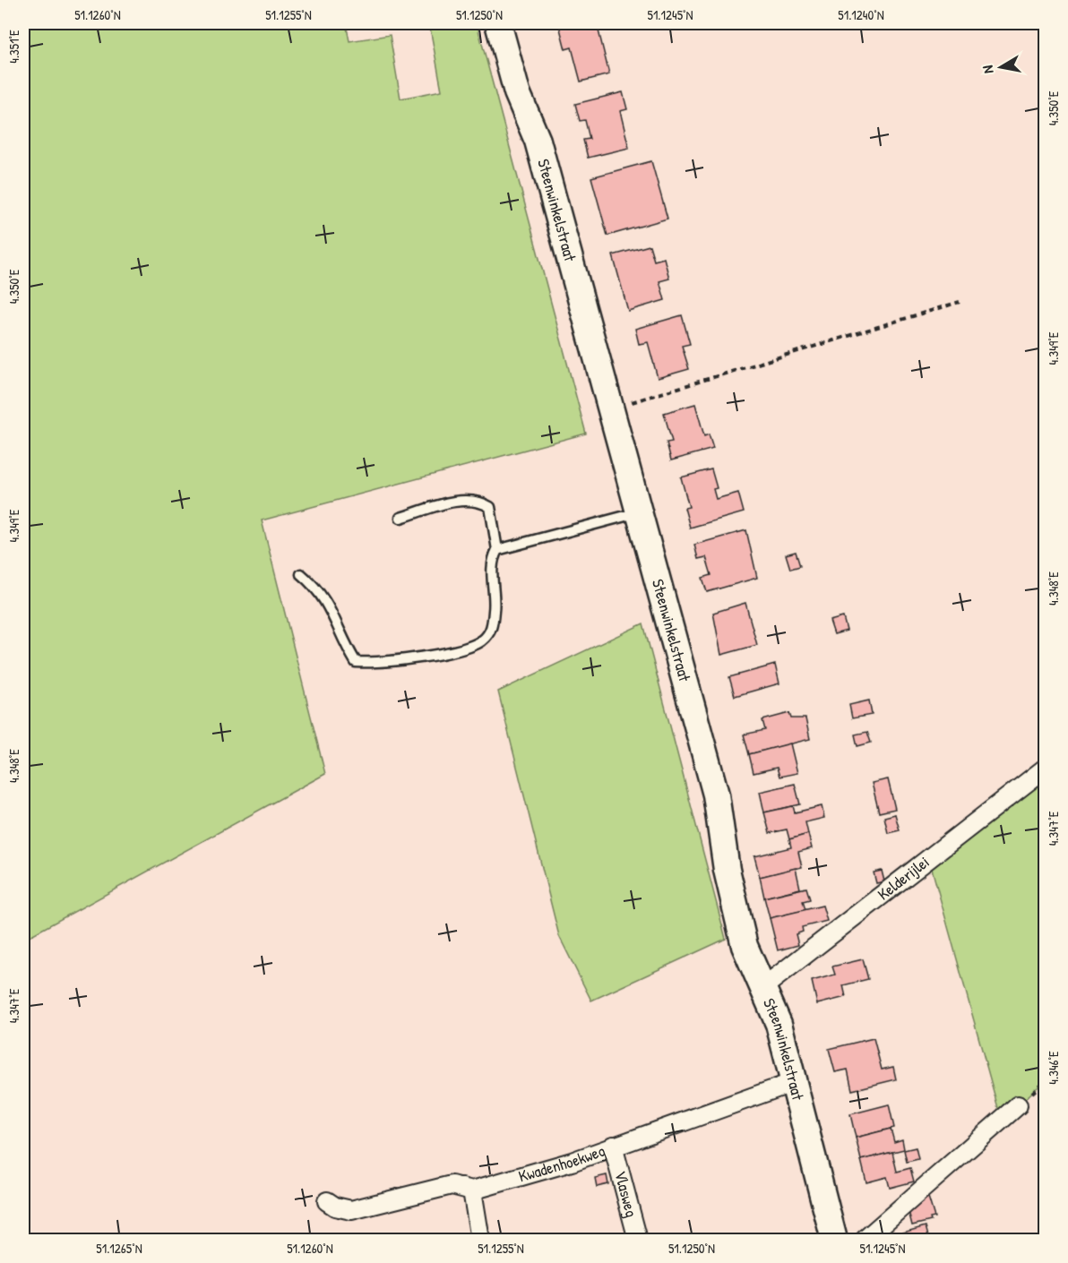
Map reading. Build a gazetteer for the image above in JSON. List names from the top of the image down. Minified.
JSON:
{"streets":{"street":["Steenwinkelstraat","Kelderijlei","Kwadenhoekweg","Vlasweg"]},"crossings":[["Steenwinkelstraat","Kelderijlei"],["Steenwinkelstraat","Kwadenhoekweg"],["Kwadenhoekweg","Vlasweg"]],"north":"left","coordinates":["51.1260°N","51.1255°N","51.1250°N","51.1245°N","51.1240°N","4.351°E","4.350°E","4.349°E","4.348°E","4.347°E","4.346°E","51.1265°N"]}
